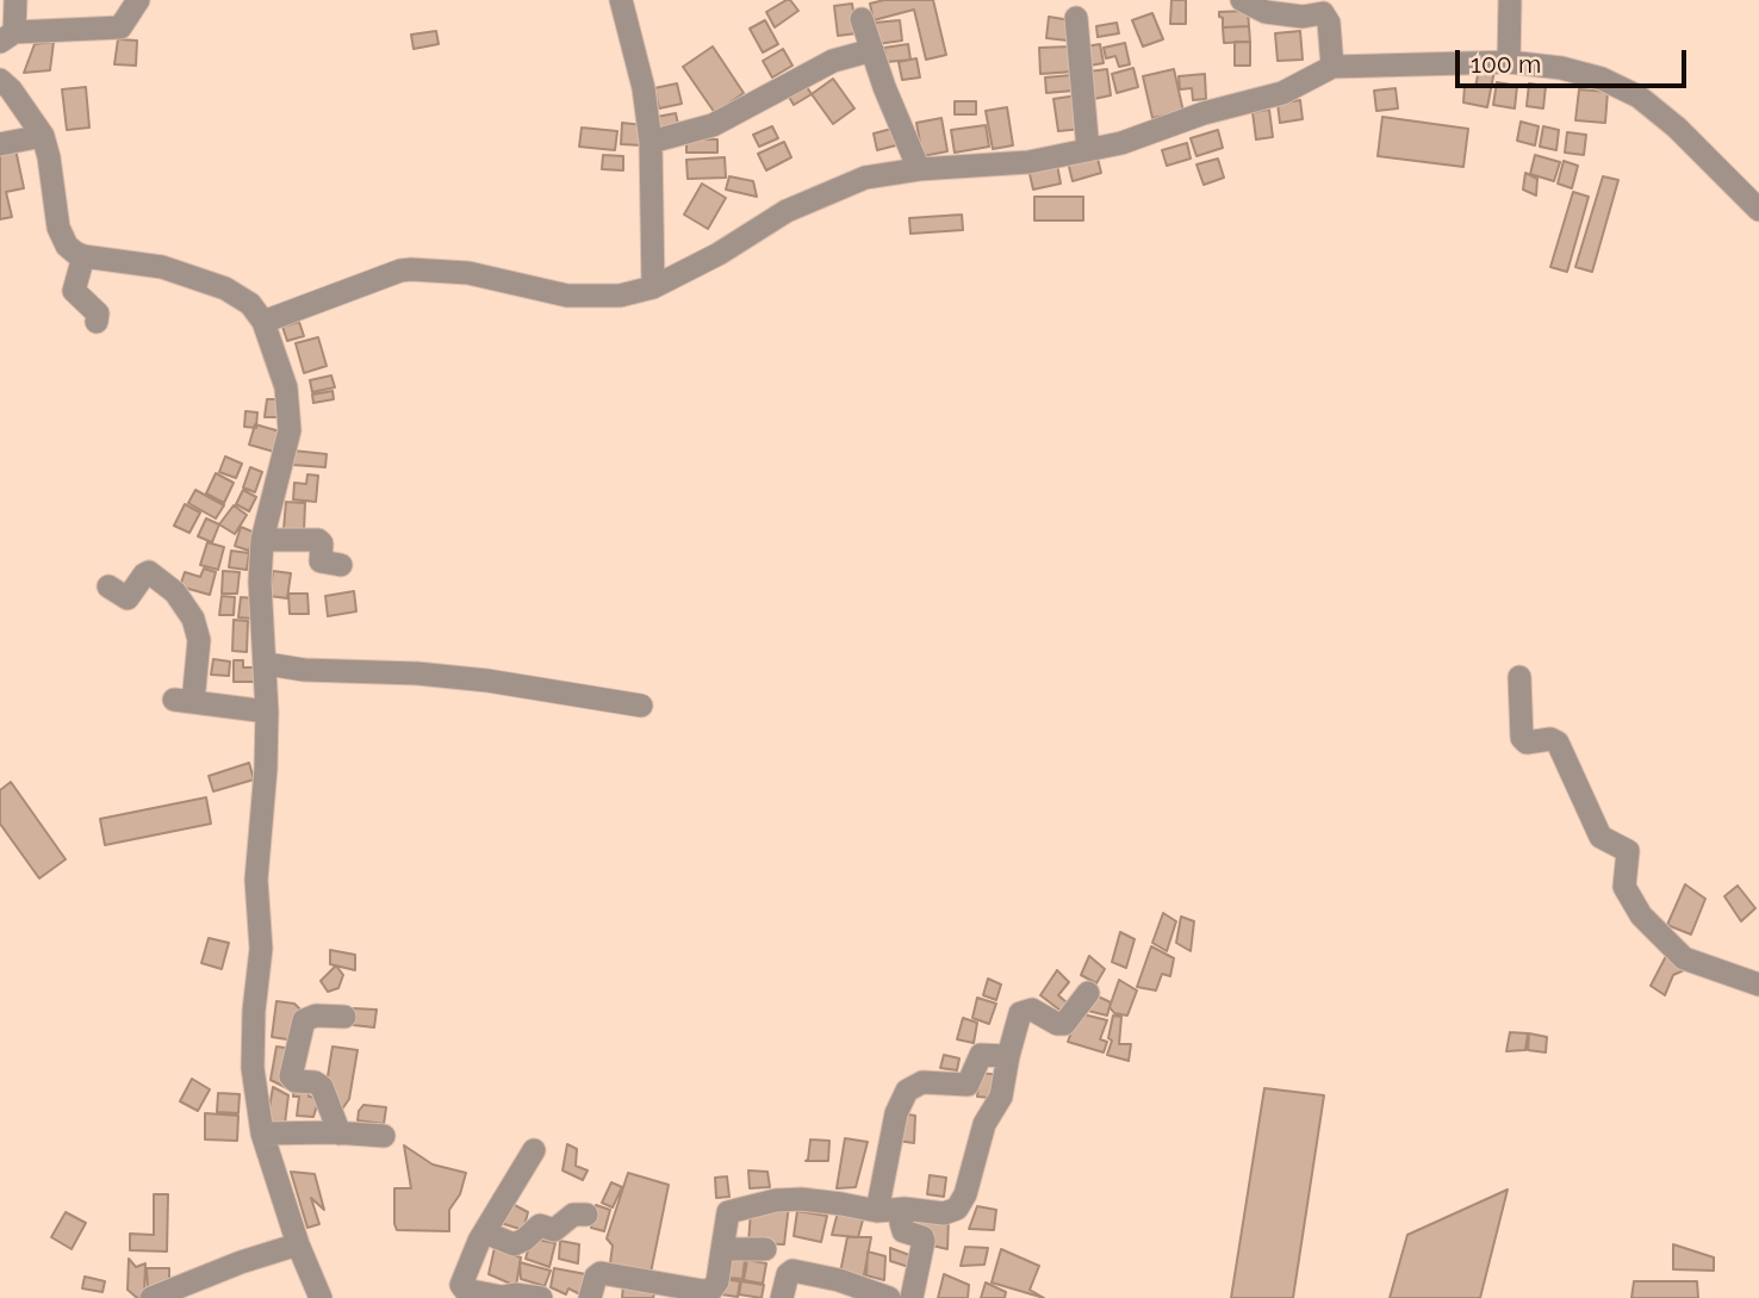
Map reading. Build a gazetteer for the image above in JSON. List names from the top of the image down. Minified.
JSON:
{"scale_bar":"100 m"}
